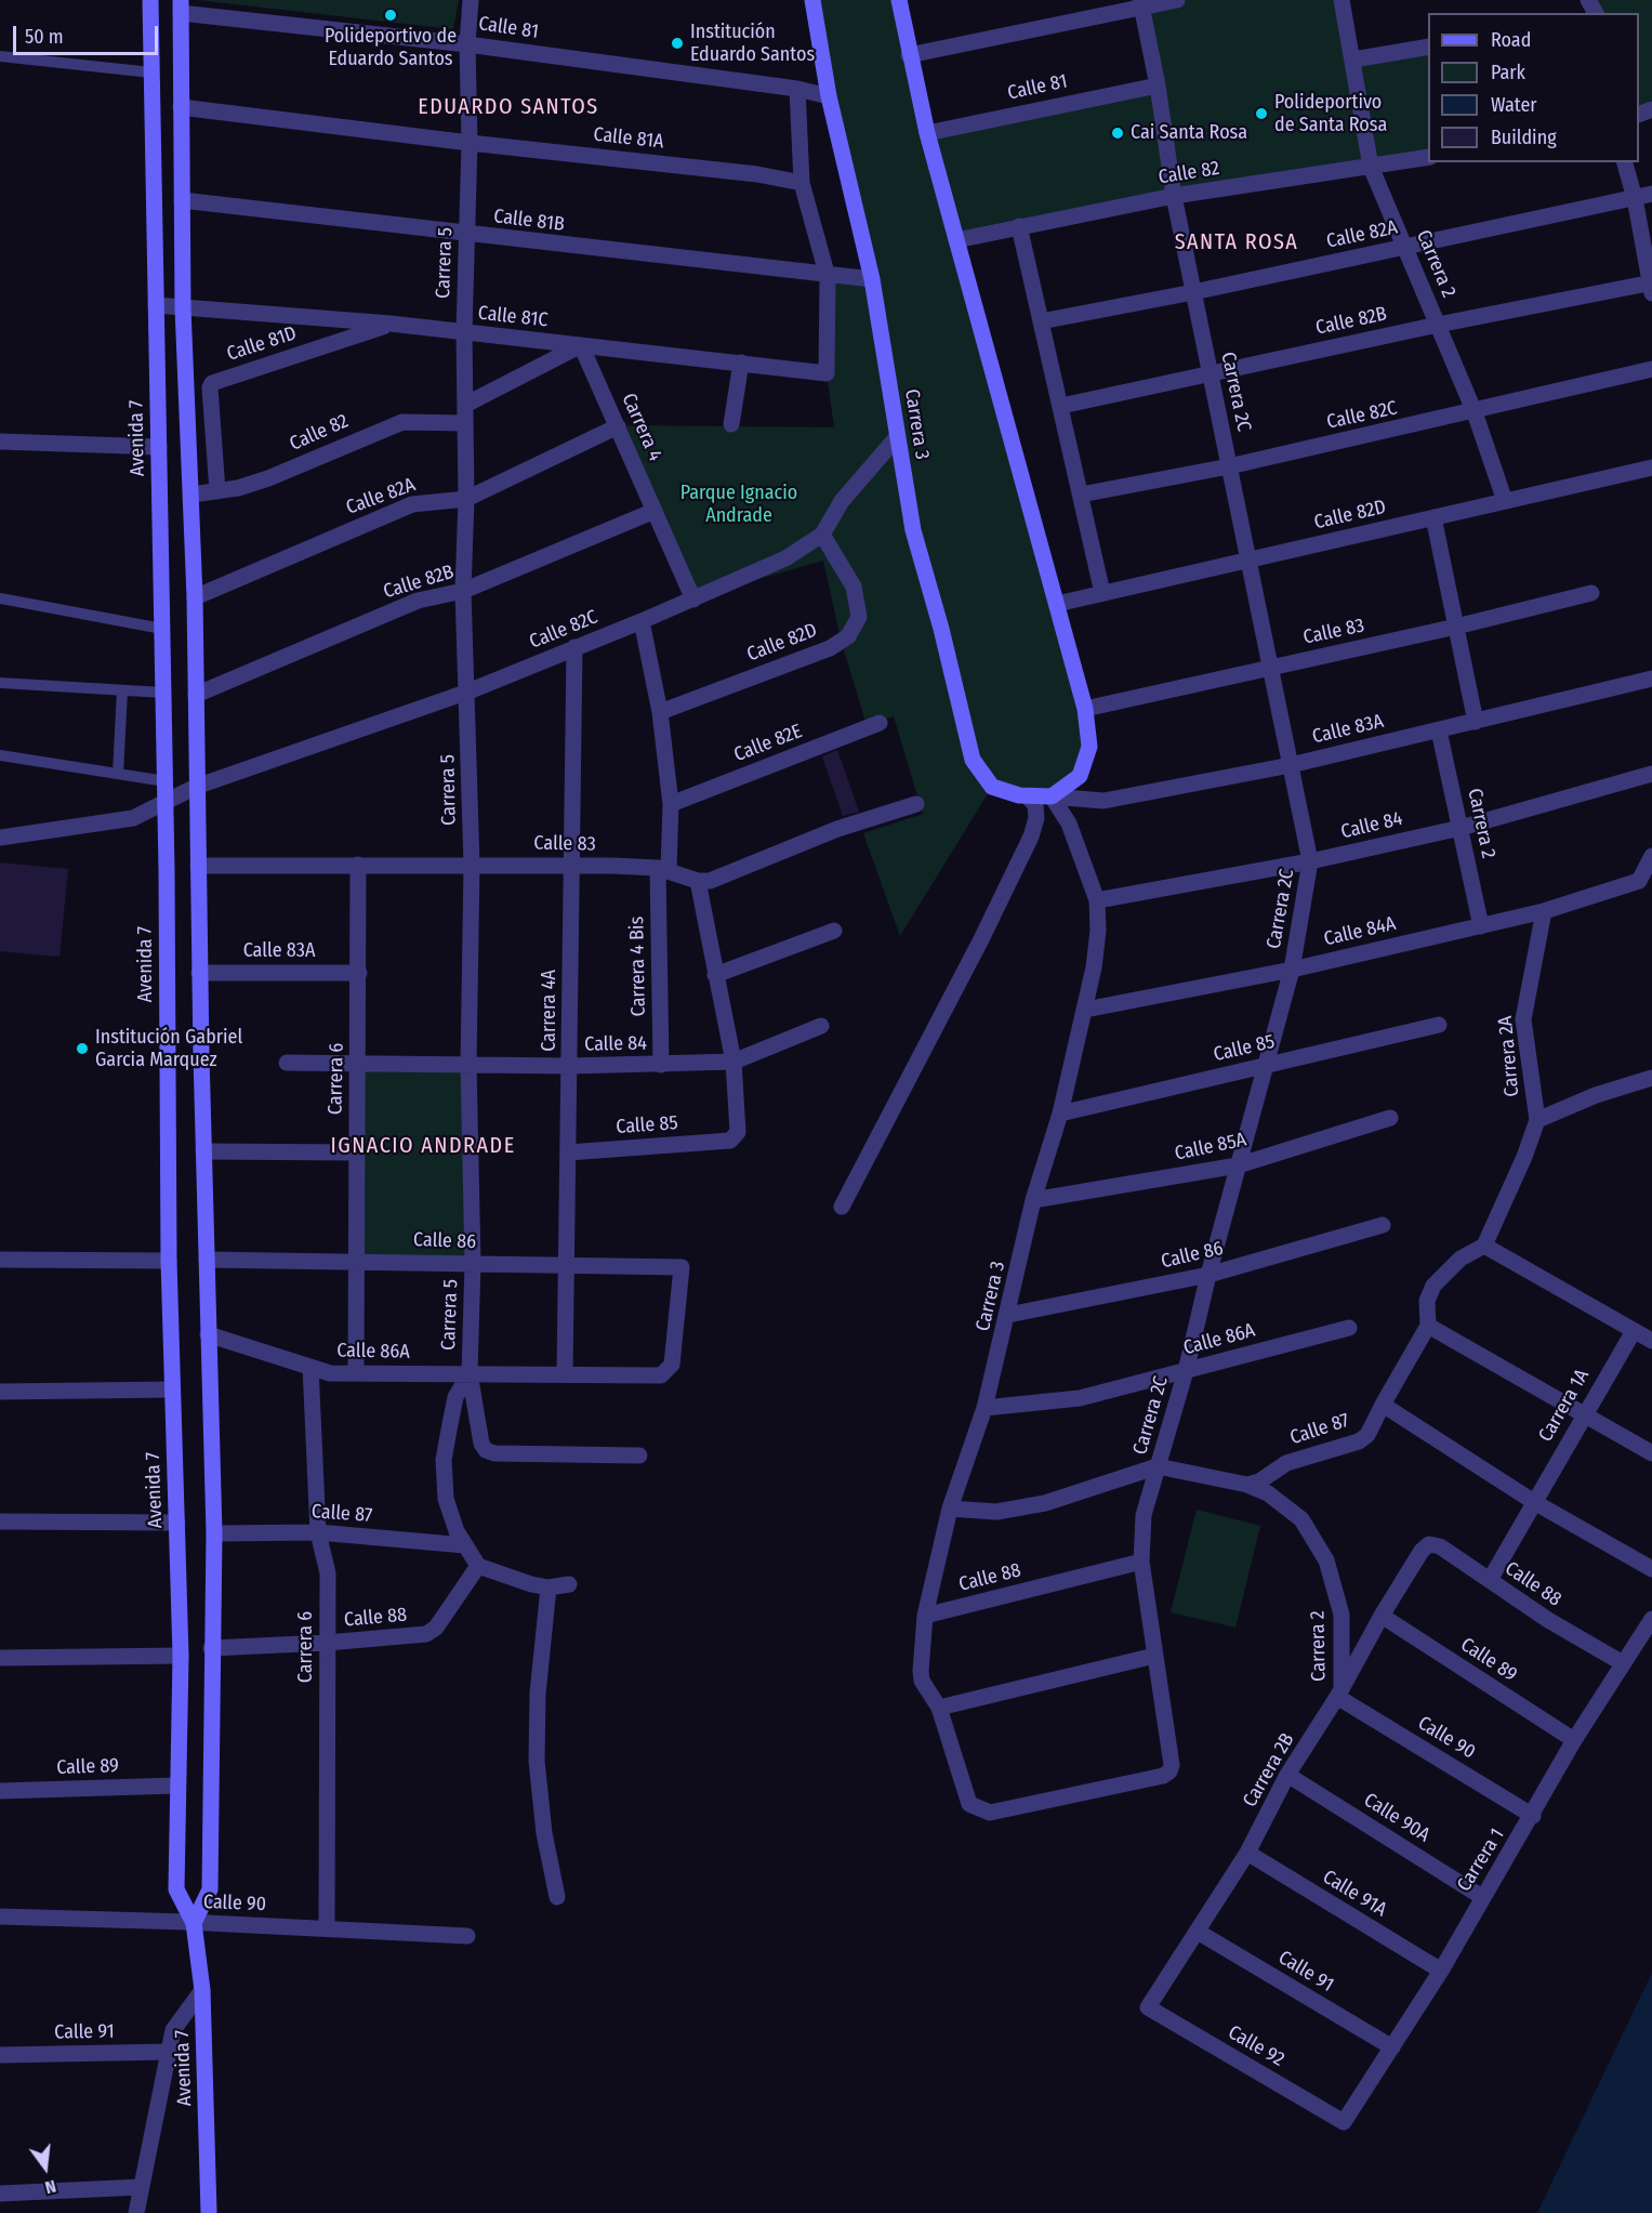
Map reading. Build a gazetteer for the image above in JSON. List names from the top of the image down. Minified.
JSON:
{"streets":{"main road":["Carrera 3","Avenida 7"],"street":["Calle 81","Calle 81A","Calle 82","Calle 81B","Calle 82A","Carrera 5","Carrera 2","Calle 81C","Calle 82B","Calle 81D","Carrera 2C","Calle 82C","Carrera 4","Calle 82D","Calle 83","Calle 83A","Calle 82E","Calle 84","Calle 84A","Carrera 4 Bis","Carrera 4A","Calle 85","Carrera 2A","Carrera 6","Calle 85A","Calle 86","Calle 86A","Carrera 1A","Calle 87","Calle 88","Calle 89","Calle 90","Carrera 2B","Calle 90A","Carrera 1","Calle 91A","Calle 91","Calle 92"]},"crossings":[["Calle 81","Carrera 5"],["Calle 81","Carrera 2C"],["Calle 81","Carrera 3"],["Calle 81A","Carrera 5"],["Calle 82","Carrera 5"],["Calle 82","Carrera 2"],["Calle 82","Calle 81D"],["Calle 82","Carrera 2C"],["Calle 81B","Carrera 5"],["Calle 81B","Calle 81C"],["Calle 81B","Carrera 3"],["Calle 82A","Carrera 5"],["Calle 82A","Carrera 2"],["Calle 82A","Carrera 2C"],["Calle 82A","Carrera 4"],["Carrera 5","Calle 81C"],["Carrera 5","Calle 82B"],["Carrera 5","Calle 82C"],["Carrera 5","Calle 83"],["Carrera 5","Calle 84"],["Carrera 5","Calle 86"],["Carrera 5","Calle 86A"],["Carrera 5","Calle 87"],["Carrera 5","Calle 88"],["Carrera 2","Calle 82B"],["Carrera 2","Calle 82C"],["Carrera 2","Calle 82D"],["Carrera 2","Calle 83A"],["Carrera 2","Calle 84"],["Carrera 2","Calle 84A"],["Carrera 2","Calle 87"],["Carrera 2","Calle 90"],["Carrera 2","Carrera 2B"],["Calle 81C","Calle 81D"],["Calle 81C","Carrera 4"],["Calle 81C","Avenida 7"],["Calle 82B","Carrera 2C"],["Calle 82B","Carrera 4"],["Carrera 2C","Calle 82C"],["Carrera 2C","Carrera 3"],["Carrera 2C","Calle 82D"],["Carrera 2C","Calle 83"],["Carrera 2C","Calle 83A"],["Carrera 2C","Calle 84"],["Carrera 2C","Calle 84A"],["Carrera 2C","Calle 85"],["Carrera 2C","Calle 85A"],["Carrera 2C","Calle 86"],["Carrera 2C","Calle 86A"],["Carrera 2C","Calle 88"],["Calle 82C","Carrera 3"],["Calle 82C","Carrera 4"],["Calle 82C","Calle 82D"],["Calle 82C","Carrera 4A"],["Carrera 3","Calle 83A"],["Carrera 3","Calle 84"],["Carrera 3","Calle 84A"],["Carrera 3","Calle 85"],["Carrera 3","Calle 85A"],["Carrera 3","Calle 86"],["Carrera 3","Calle 86A"],["Carrera 3","Calle 88"],["Avenida 7","Calle 89"],["Avenida 7","Calle 90"],["Calle 83","Carrera 4 Bis"],["Calle 83","Carrera 4A"],["Calle 83","Carrera 6"],["Calle 83A","Carrera 6"],["Calle 84","Carrera 4 Bis"],["Calle 84","Carrera 4A"],["Calle 84","Calle 85"],["Calle 84","Carrera 6"],["Calle 84A","Carrera 2A"],["Carrera 4A","Calle 85"],["Carrera 4A","Calle 86"],["Carrera 4A","Calle 86A"],["Carrera 6","Calle 86"],["Carrera 6","Calle 86A"],["Carrera 6","Calle 87"],["Carrera 6","Calle 88"],["Carrera 6","Calle 90"],["Calle 86","Calle 86A"],["Carrera 1A","Calle 88"],["Calle 88","Carrera 2B"],["Calle 88","Carrera 1"],["Calle 89","Carrera 2B"],["Calle 89","Carrera 1"],["Calle 90","Carrera 2B"],["Calle 90","Carrera 1"],["Carrera 2B","Calle 90A"],["Carrera 2B","Calle 91A"],["Carrera 2B","Calle 91"],["Carrera 2B","Calle 92"],["Calle 90A","Carrera 1"],["Carrera 1","Calle 91A"],["Carrera 1","Calle 91"],["Carrera 1","Calle 92"]],"districts":["EDUARDO SANTOS","SANTA ROSA","IGNACIO ANDRADE"],"parks":["Parque Ignacio Andrade"],"places":["Polideportivo de Eduardo Santos","Institución Eduardo Santos","Polideportivo de Santa Rosa","Cai Santa Rosa","Institución Gabriel Garcia Marquez"],"legend":["Road","Park","Water","Building"],"scale_bar":"50 m","north":"bottom"}
